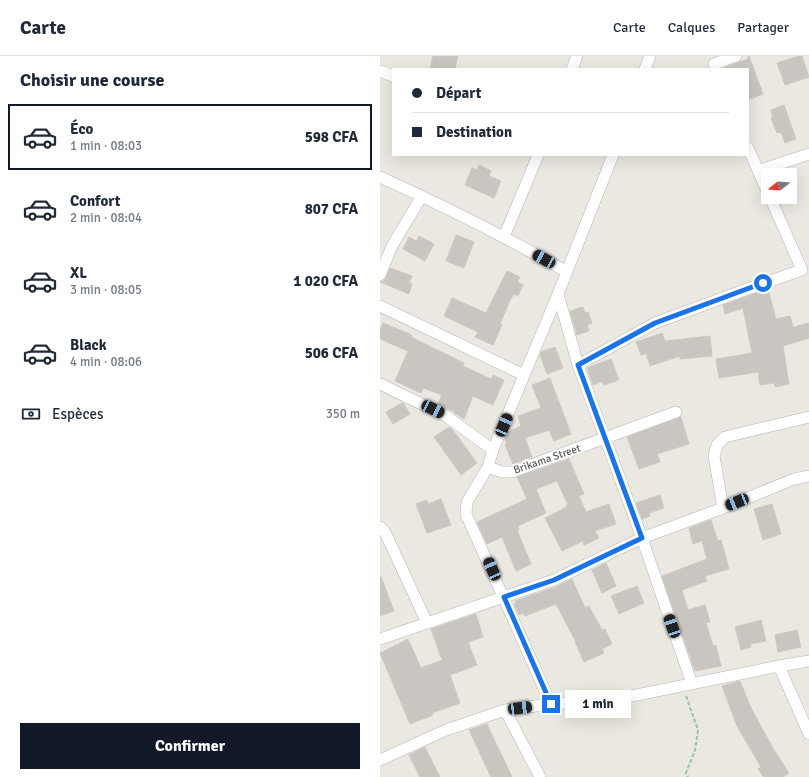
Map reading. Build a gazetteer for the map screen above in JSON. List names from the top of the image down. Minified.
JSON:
{"streets":{"street":["Brikama Street"]},"north":"left","page":{"header":"Carte","nav":["Carte","Calques","Partager"],"heading":"Choisir une course","banner":["Départ","Destination"],"list":[{"name":"Éco","note":"1 min · 08:03","value":"598 CFA"},{"name":"Confort","note":"2 min · 08:04","value":"807 CFA"},{"name":"XL","note":"3 min · 08:05","value":"1 020 CFA"},{"name":"Black","note":"4 min · 08:06","value":"506 CFA"}],"pay":["Espèces","350 m"],"bubble":"1 min","buttons":"Confirmer"}}
